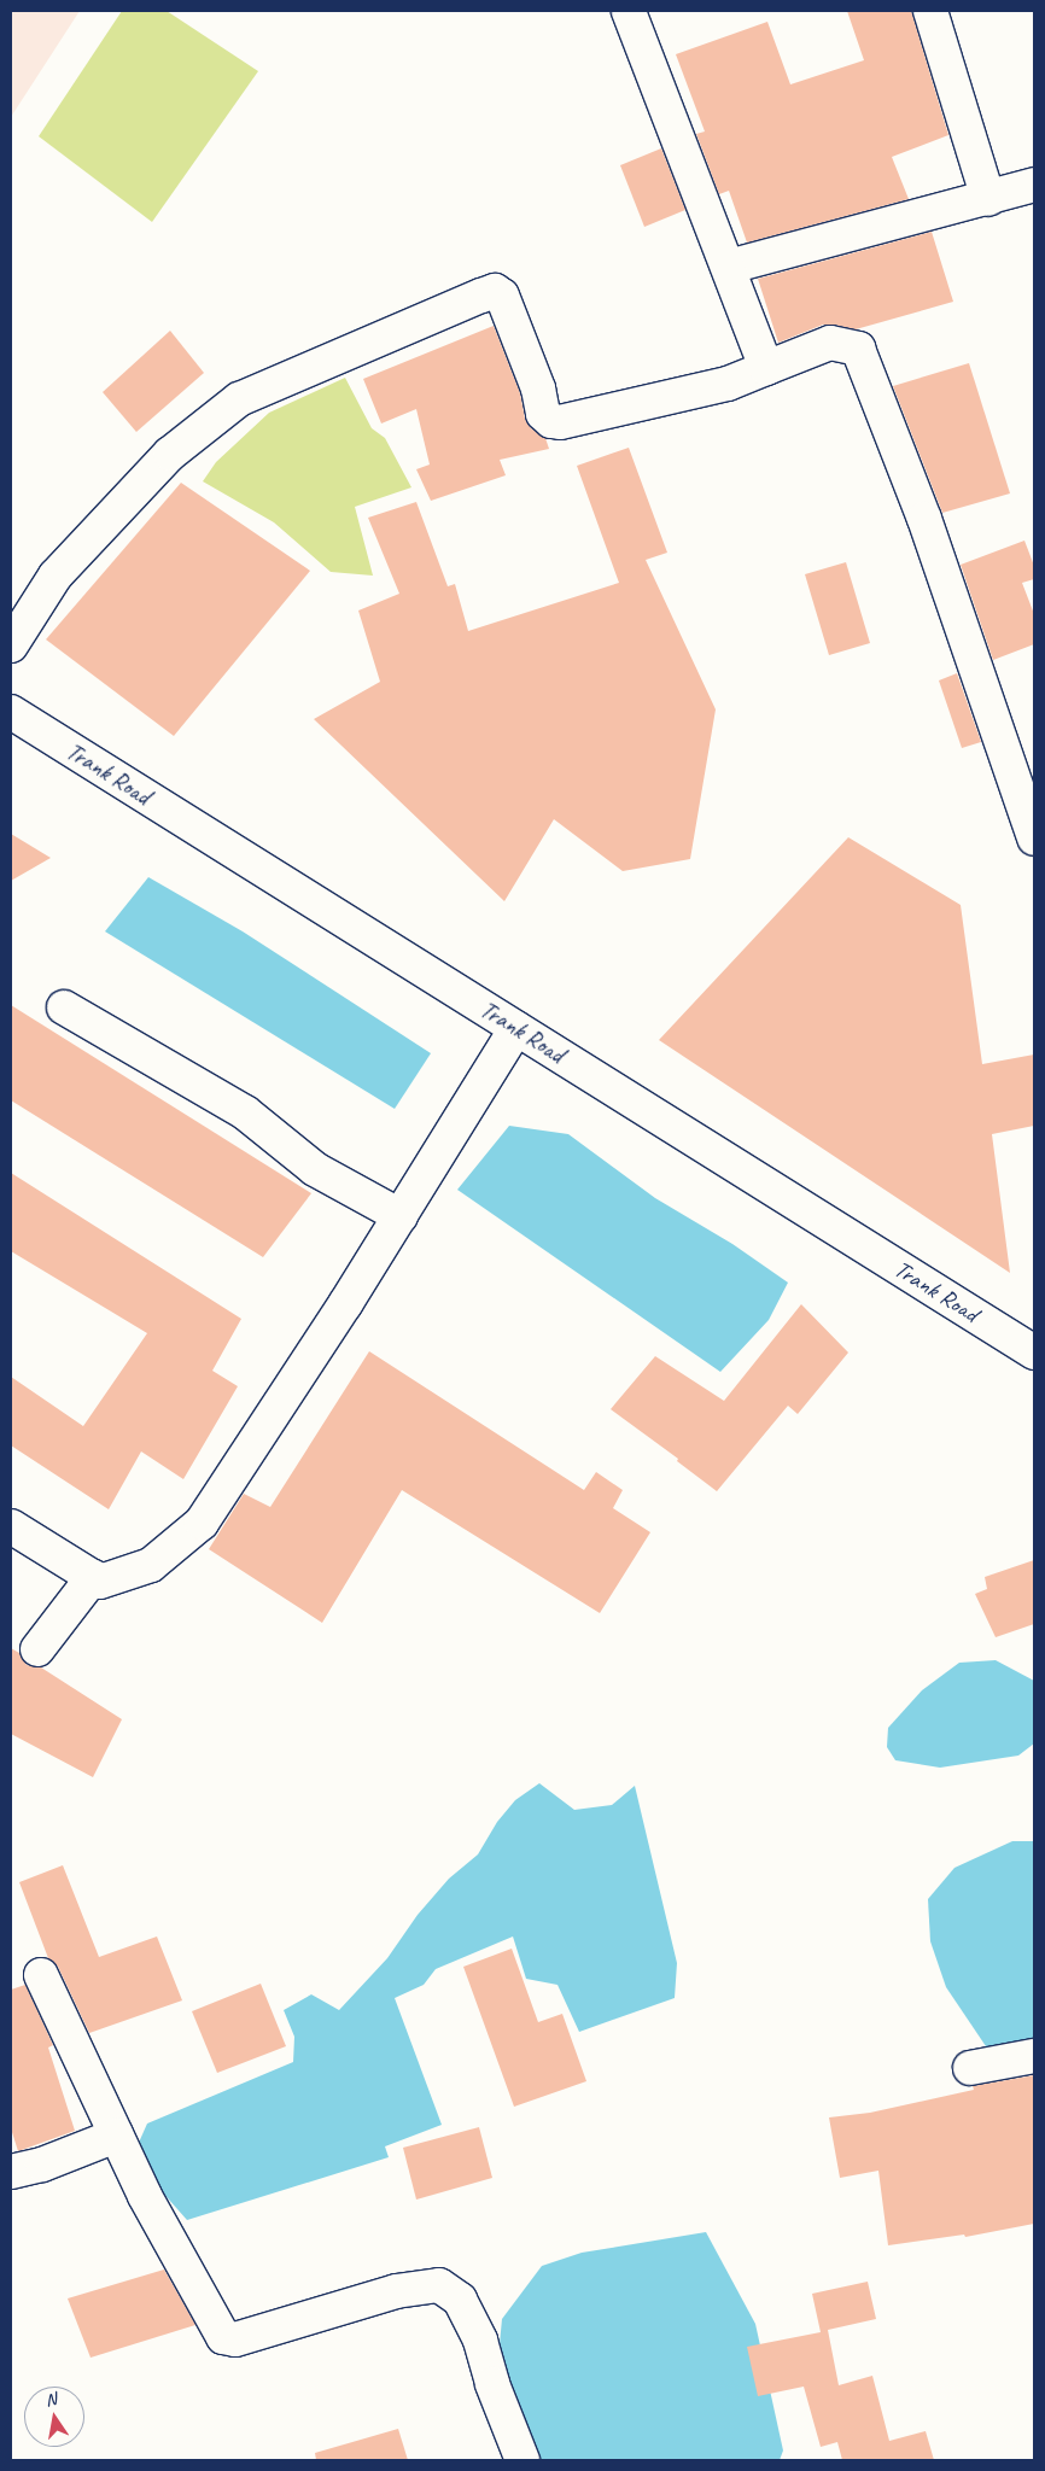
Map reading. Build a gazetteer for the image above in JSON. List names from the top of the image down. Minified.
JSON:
{"streets":{"street":["Trank Road"]},"north":"top"}
